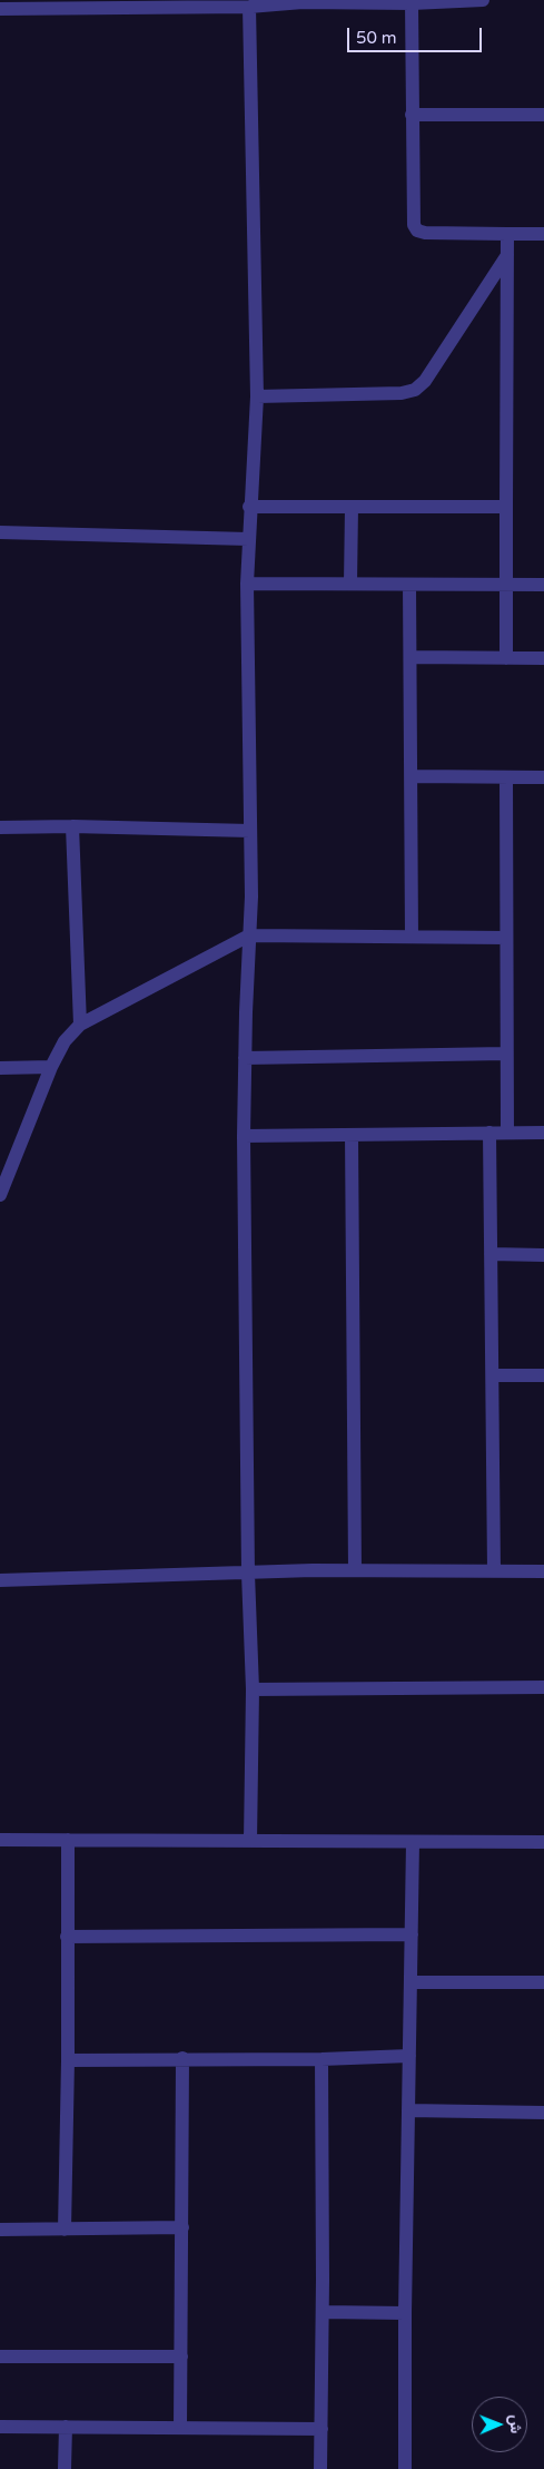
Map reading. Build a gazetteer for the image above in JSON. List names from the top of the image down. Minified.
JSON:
{"scale_bar":"50 m","north":"right"}
